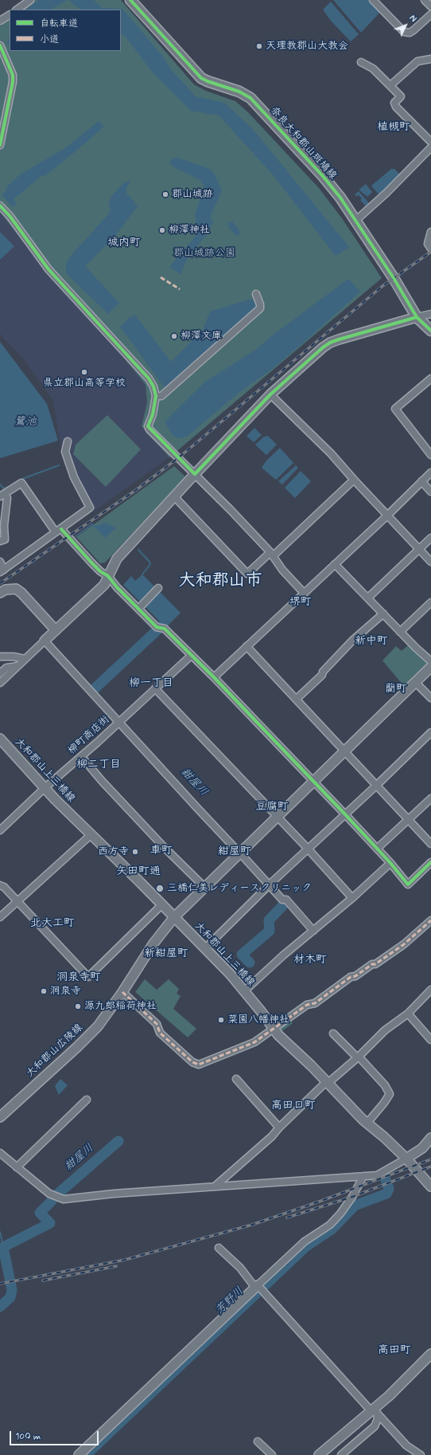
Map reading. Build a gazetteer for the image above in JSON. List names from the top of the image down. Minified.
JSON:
{"streets":{"main road":["奈良大和郡山斑鳩線"],"street":["柳町商店街","大和郡山上三橋線","大和郡山広陵線"]},"crossings":[["柳町商店街","大和郡山上三橋線"],["大和郡山上三橋線","大和郡山広陵線"]],"districts":["植槻町","城内町","大和郡山市","堺町","新中町","柳一丁目","藺町","柳二丁目","豆腐町","車町","紺屋町","矢田町通","北大工町","新紺屋町","材木町","洞泉寺町","高田口町","高田町"],"water":["鷺池","紺屋川","芳野川"],"parks":["郡山城跡公園"],"places":["天理教郡山大教会","郡山城跡","柳澤神社","柳澤文庫","県立郡山高等学校","西方寺","三橋仁美レディースクリニック","洞泉寺","源九郎稲荷神社","菜園八幡神社"],"legend":["自転車道","小道"],"scale_bar":"100 m","north":"top right"}
